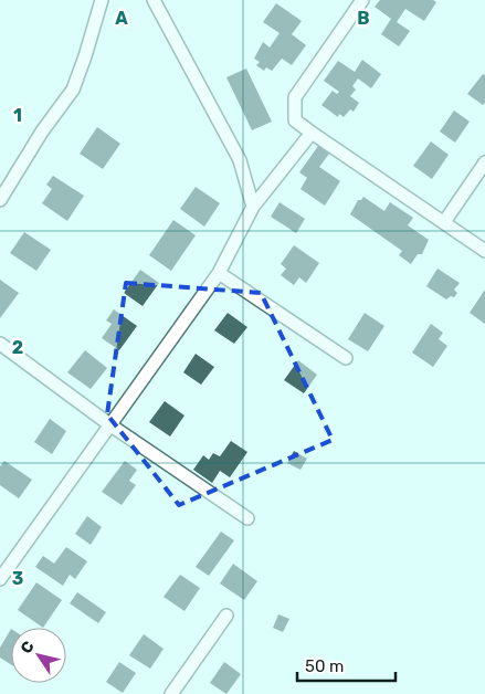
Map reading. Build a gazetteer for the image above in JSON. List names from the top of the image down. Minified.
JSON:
{"scale_bar":"50 m","north":"top left","grid":{"columns":["A","B"],"rows":["1","2","3"]}}
